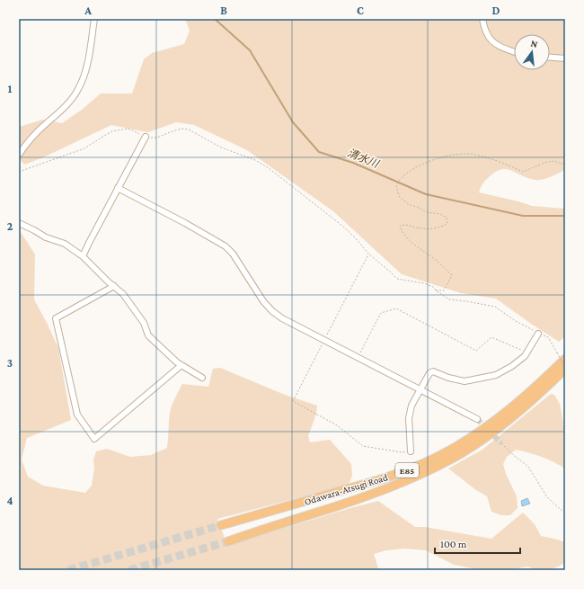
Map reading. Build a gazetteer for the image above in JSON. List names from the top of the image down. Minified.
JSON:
{"streets":{"highway":["E85","Odawara-Atsugi Road"]},"water":["清水川"],"scale_bar":"100 m","north":"top","grid":{"columns":["A","B","C","D"],"rows":["1","2","3","4"]}}
